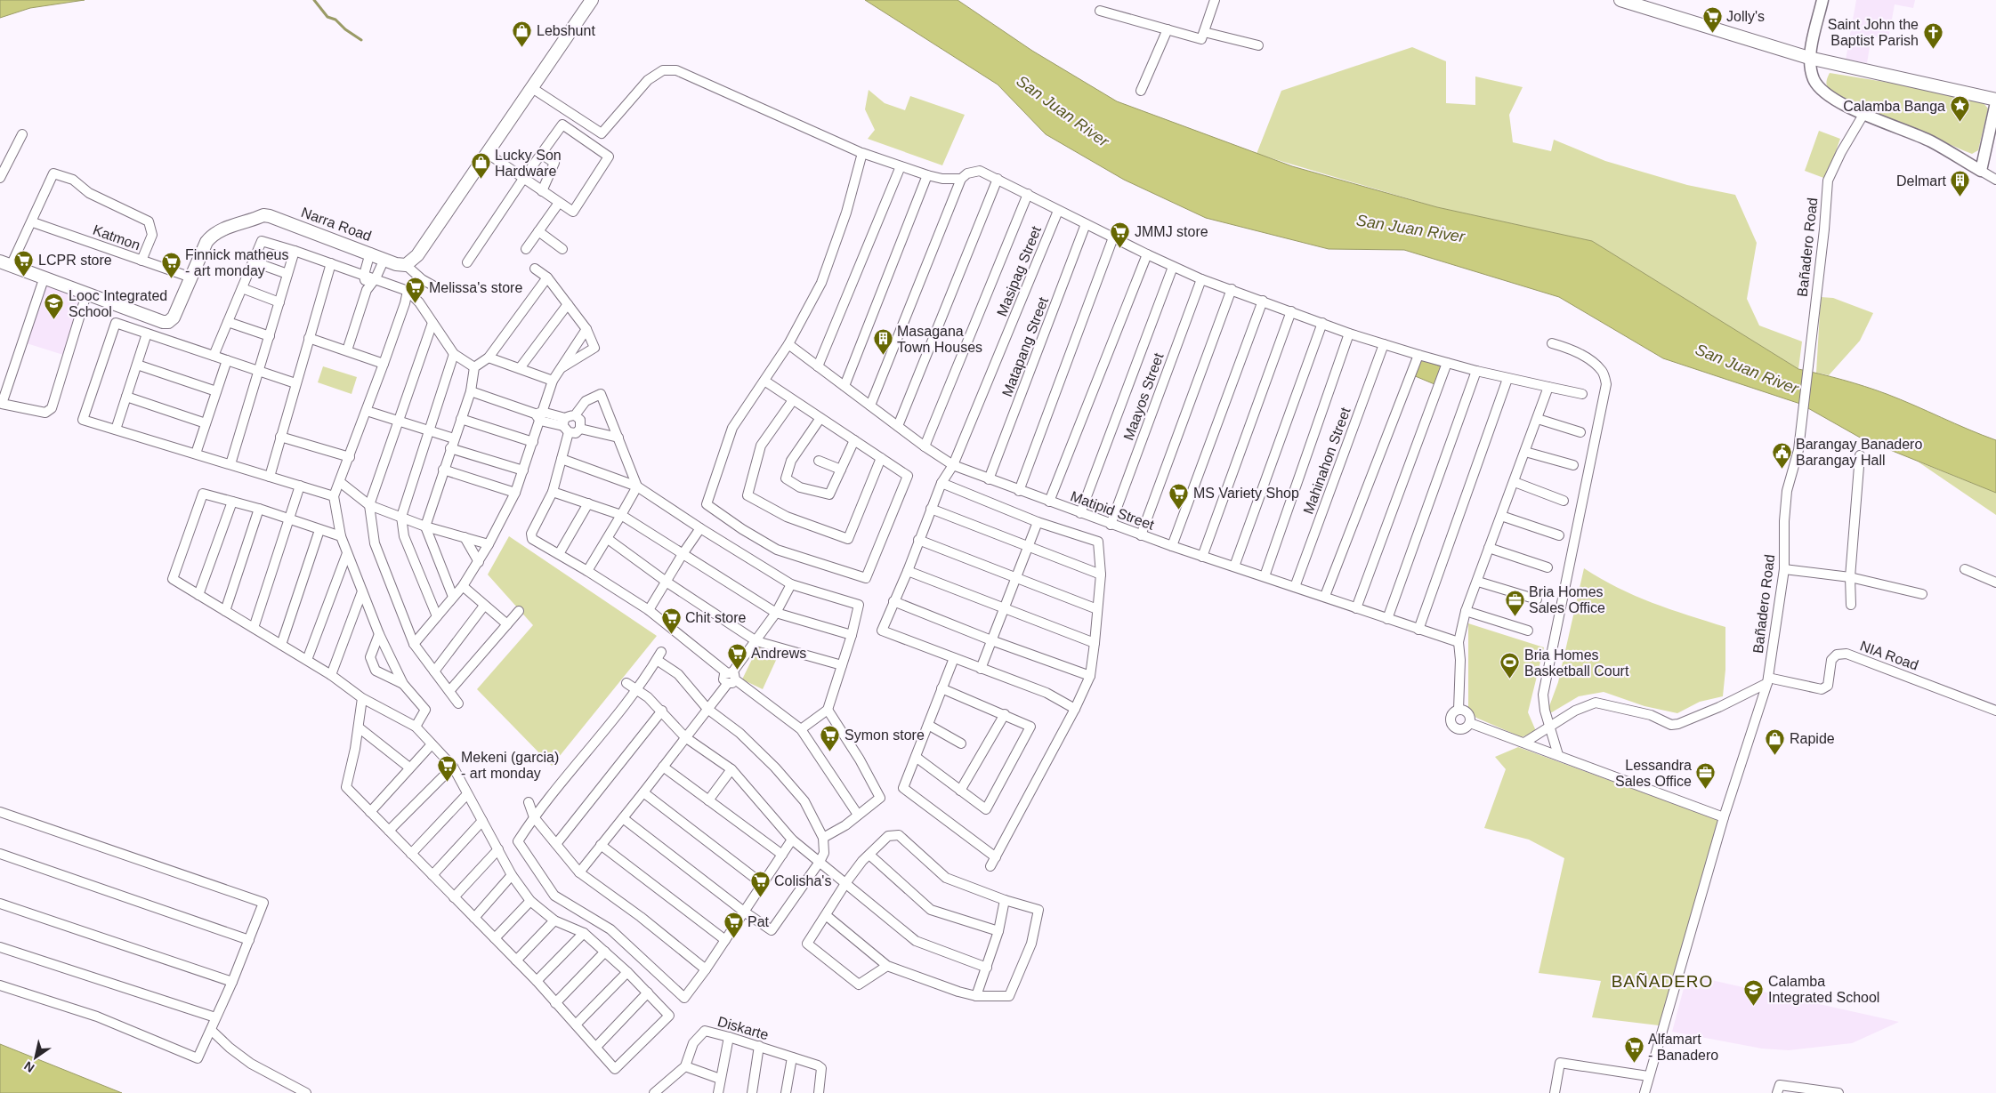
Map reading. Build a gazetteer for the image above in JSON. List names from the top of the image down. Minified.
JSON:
{"streets":{"main road":["Narra Road"],"street":["Katmon","Bañadero Road","Masipag Street","Matapang Street","Maayos Street","Mahinahon Street","Matipid Street","NIA Road","Diskarte"]},"crossings":[["Narra Road","Katmon"],["Bañadero Road","NIA Road"],["Masipag Street","Matipid Street"],["Matapang Street","Matipid Street"],["Maayos Street","Matipid Street"],["Mahinahon Street","Matipid Street"]],"districts":["BAÑADERO"],"water":["San Juan River"],"places":{"supermarket":["Jolly's","JMMJ store","LCPR store","Finnick matheus - art monday","Melissa's store","MS Variety Shop","Chit store","Andrews","Symon store","Mekeni (garcia) - art monday","Colisha's","Pat","Alfamart - Banadero"],"shop":["Lebshunt","Lucky Son Hardware","Rapide"],"church":["Saint John the Baptist Parish"],"place":["Calamba Banga"],"building":["Delmart","Masagana Town Houses"],"school or university":["Looc Integrated School","Calamba Integrated School"],"public building":["Barangay Banadero Barangay Hall"],"office":["Bria Homes Sales Office","Lessandra Sales Office"],"sports":["Bria Homes Basketball Court"]},"north":"bottom left"}
